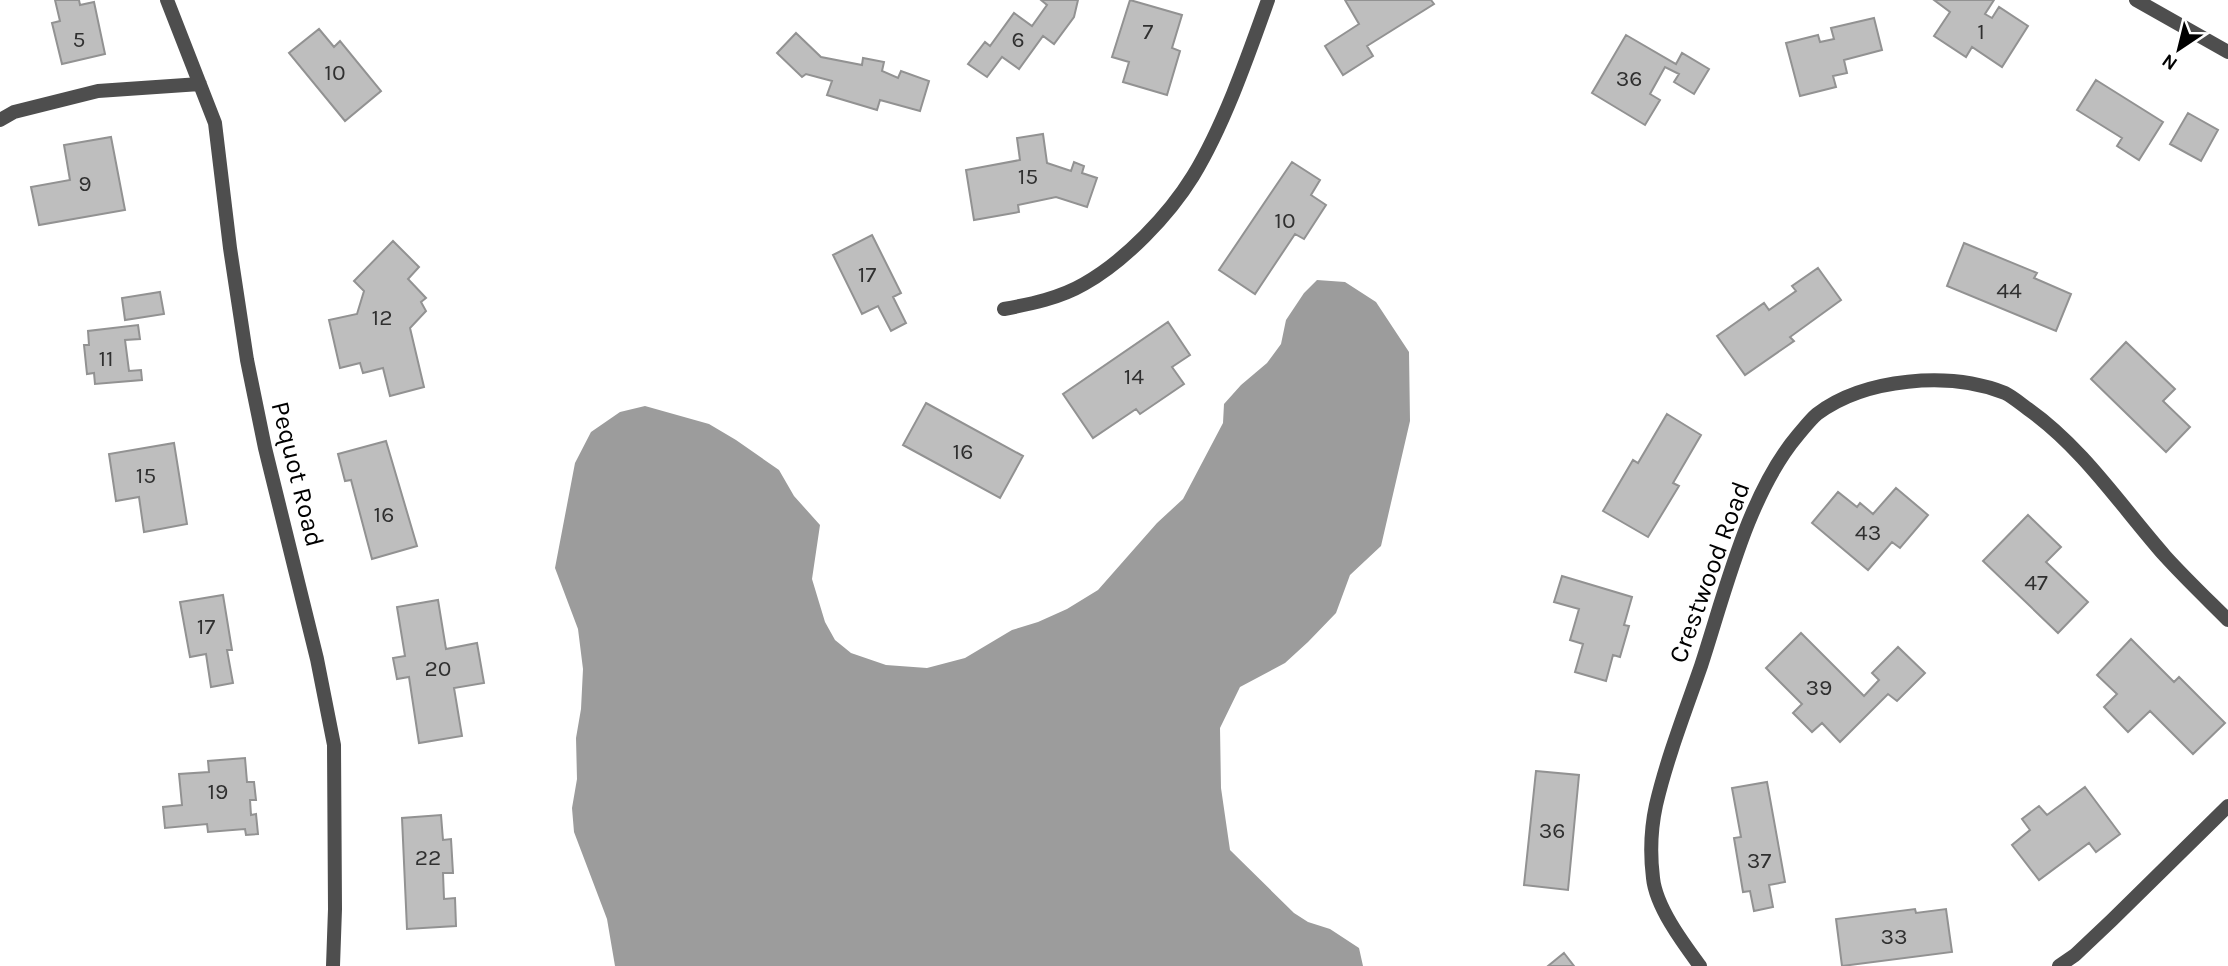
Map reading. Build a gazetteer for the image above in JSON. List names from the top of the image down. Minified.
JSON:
{"streets":{"street":["Pequot Road","Crestwood Road"]},"house_numbers":["7","1","5","6","10","36","15","9","10","17","44","12","11","14","16","15","16","43","47","17","20","39","19","36","22","37","33"],"north":"bottom left"}
